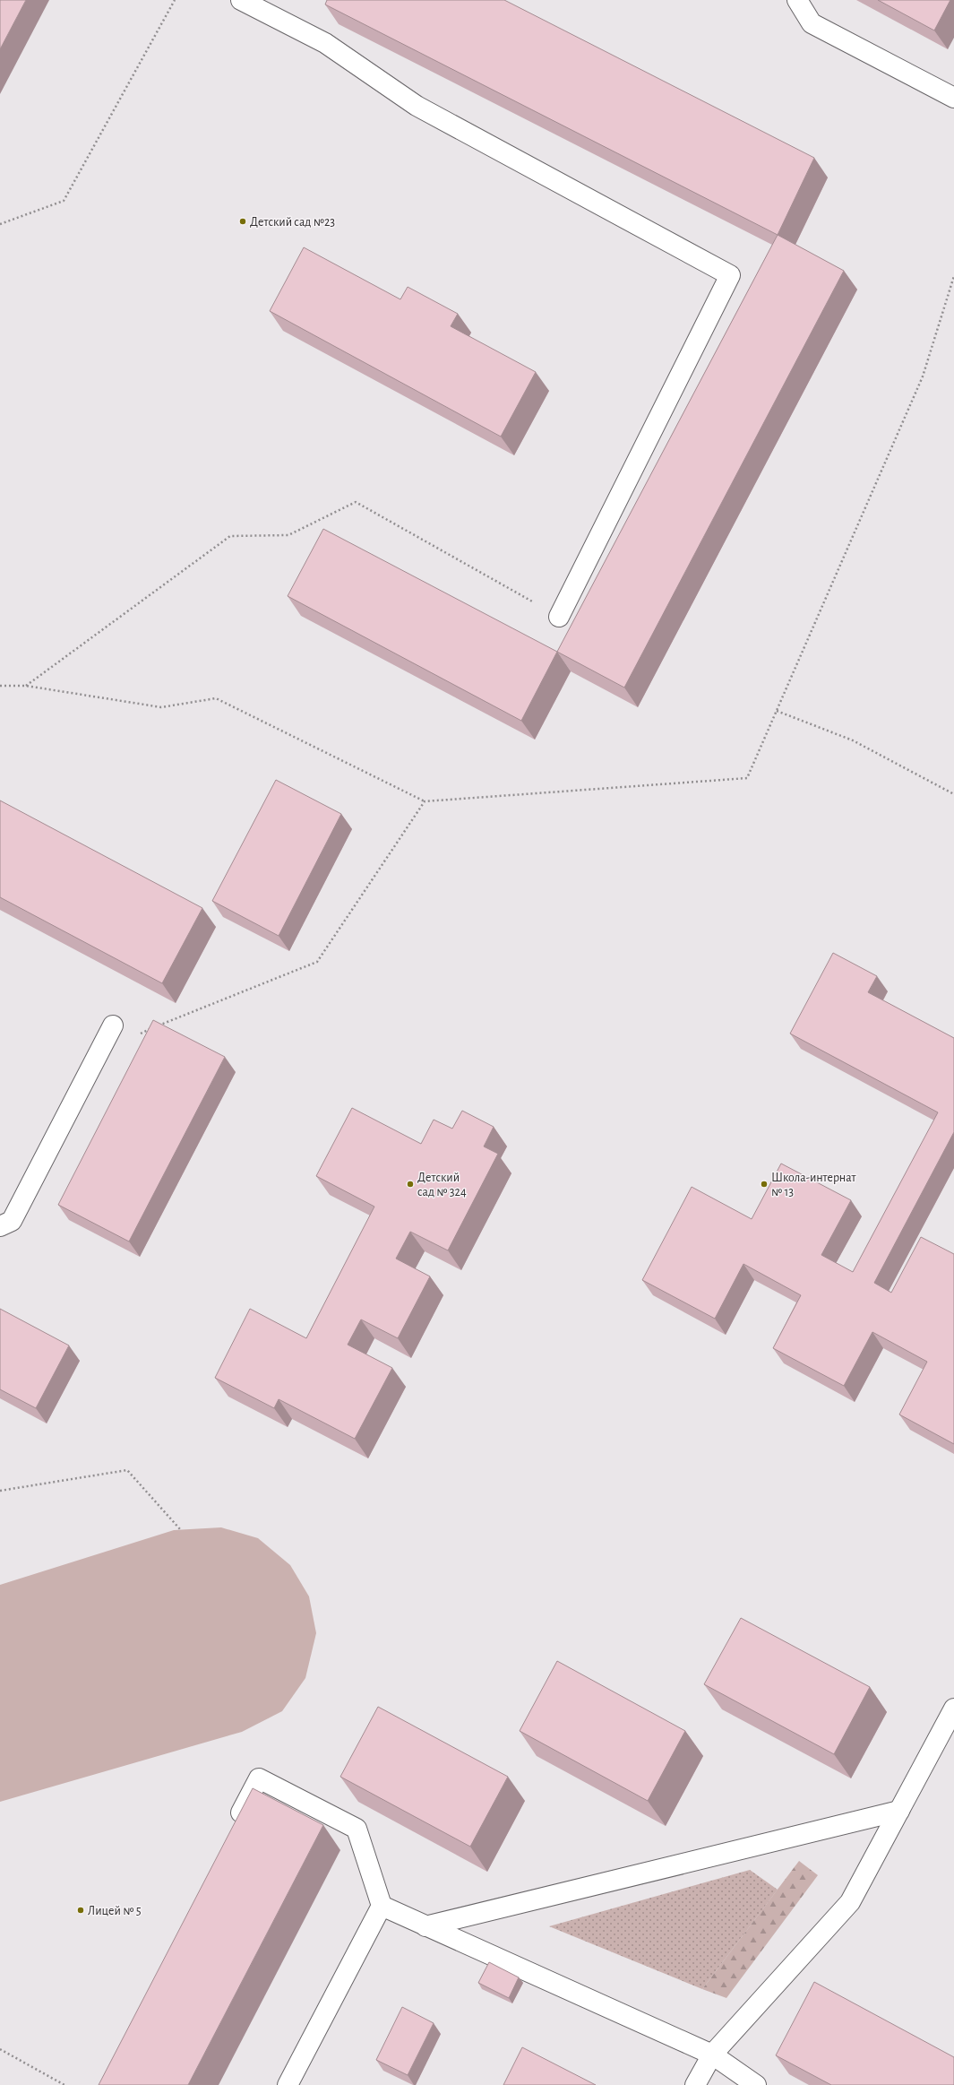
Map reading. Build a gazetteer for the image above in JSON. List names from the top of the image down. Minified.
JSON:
{"places":["Детский сад №23","Детский сад № 324","Школа-интернат № 13","Лицей № 5"]}
